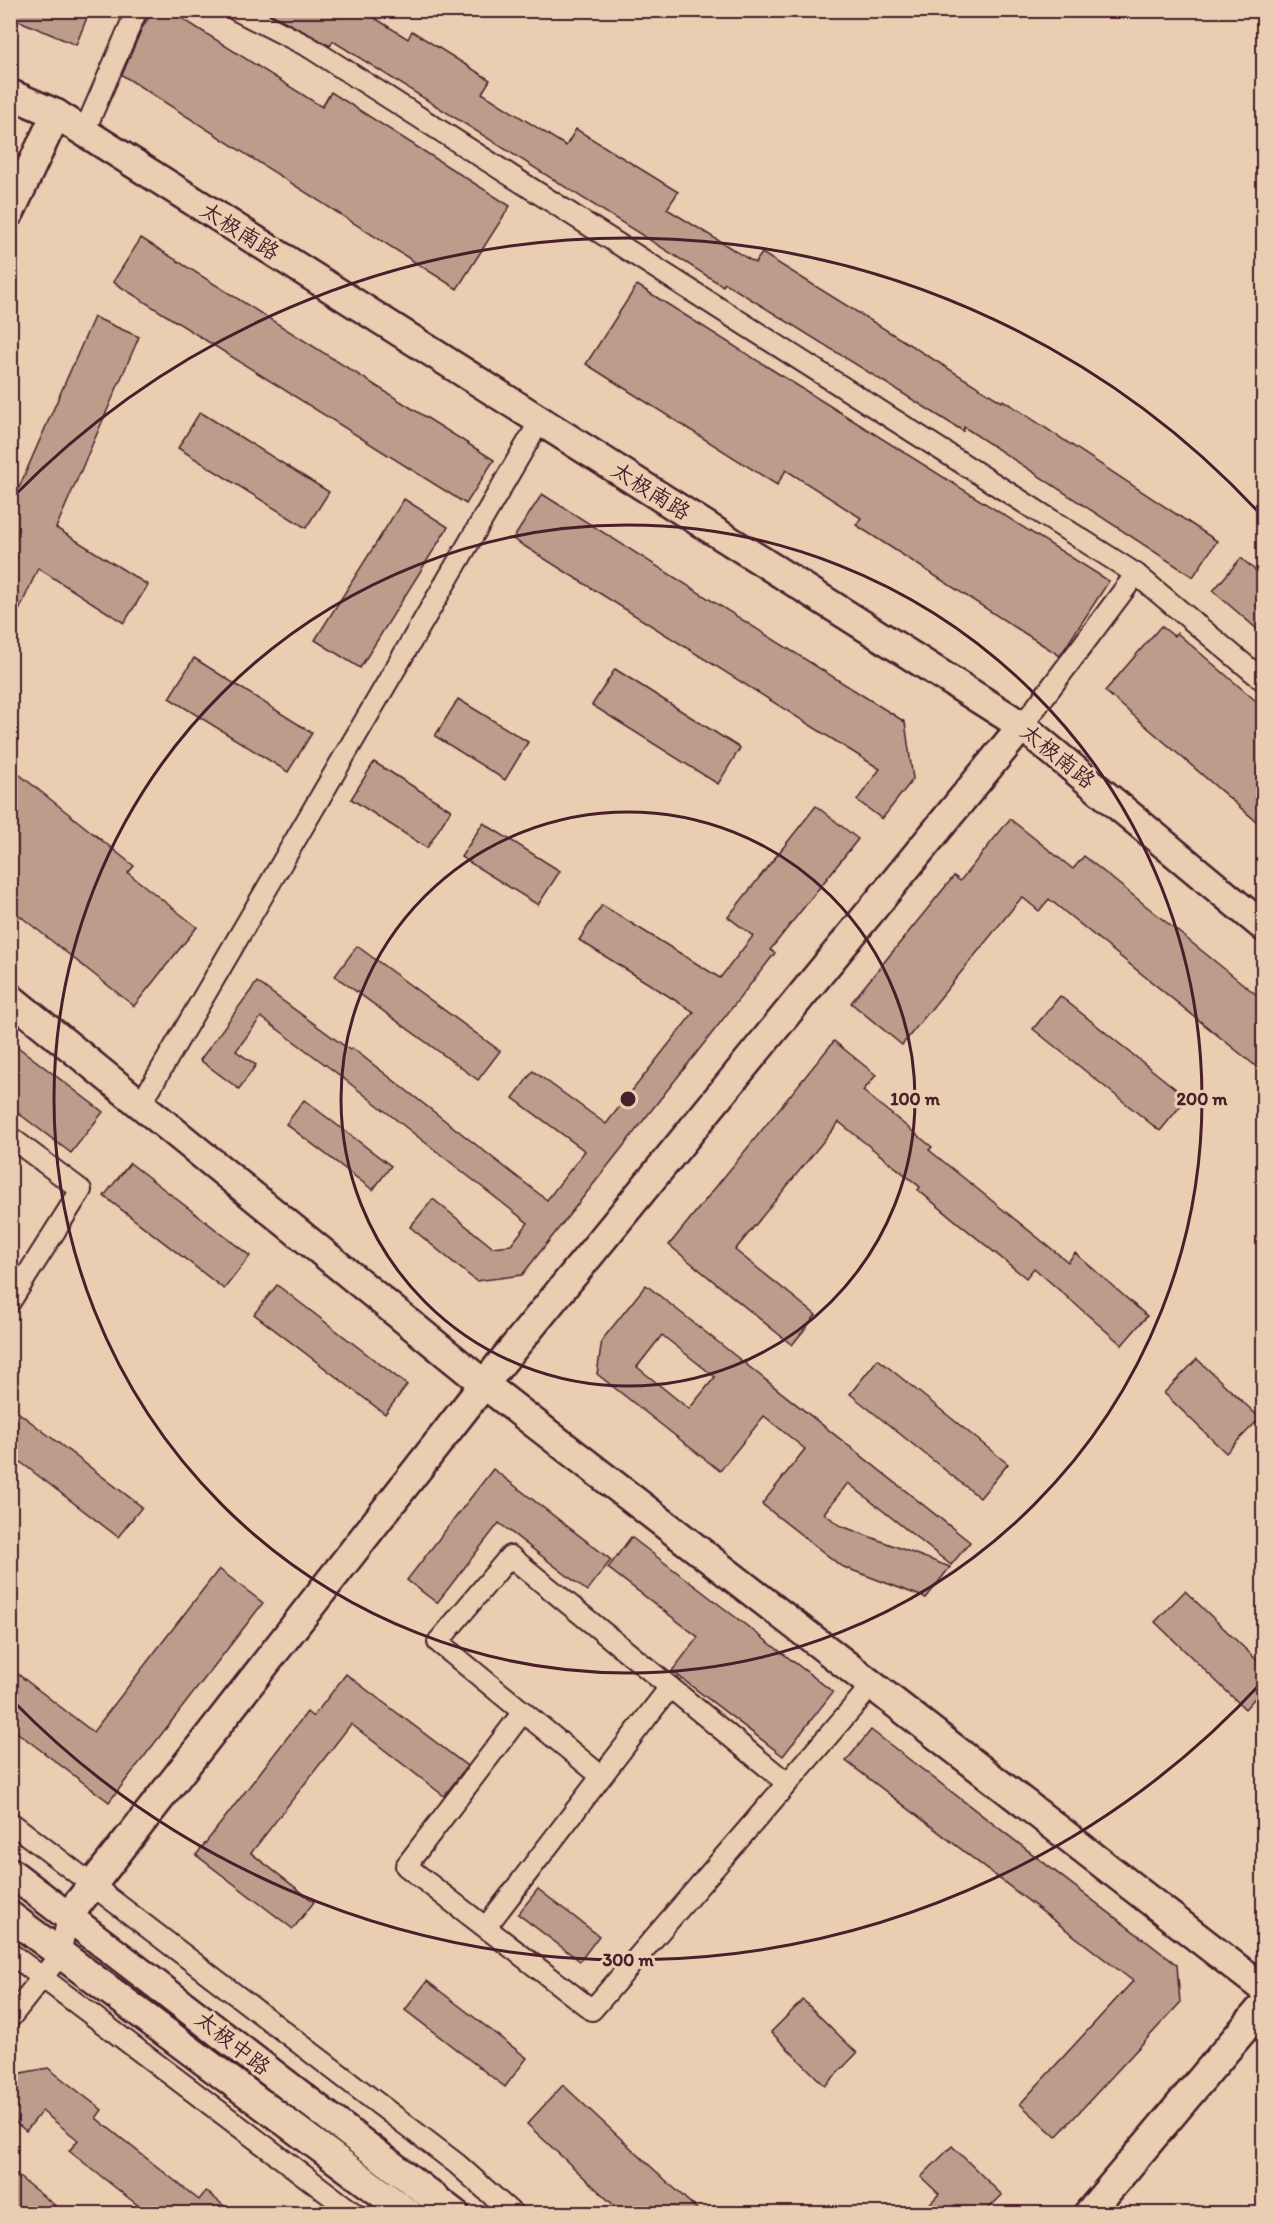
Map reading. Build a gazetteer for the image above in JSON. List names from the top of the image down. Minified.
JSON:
{"streets":{"street":["太极南路","太极中路"]},"rings":["100 m","200 m","300 m"]}
